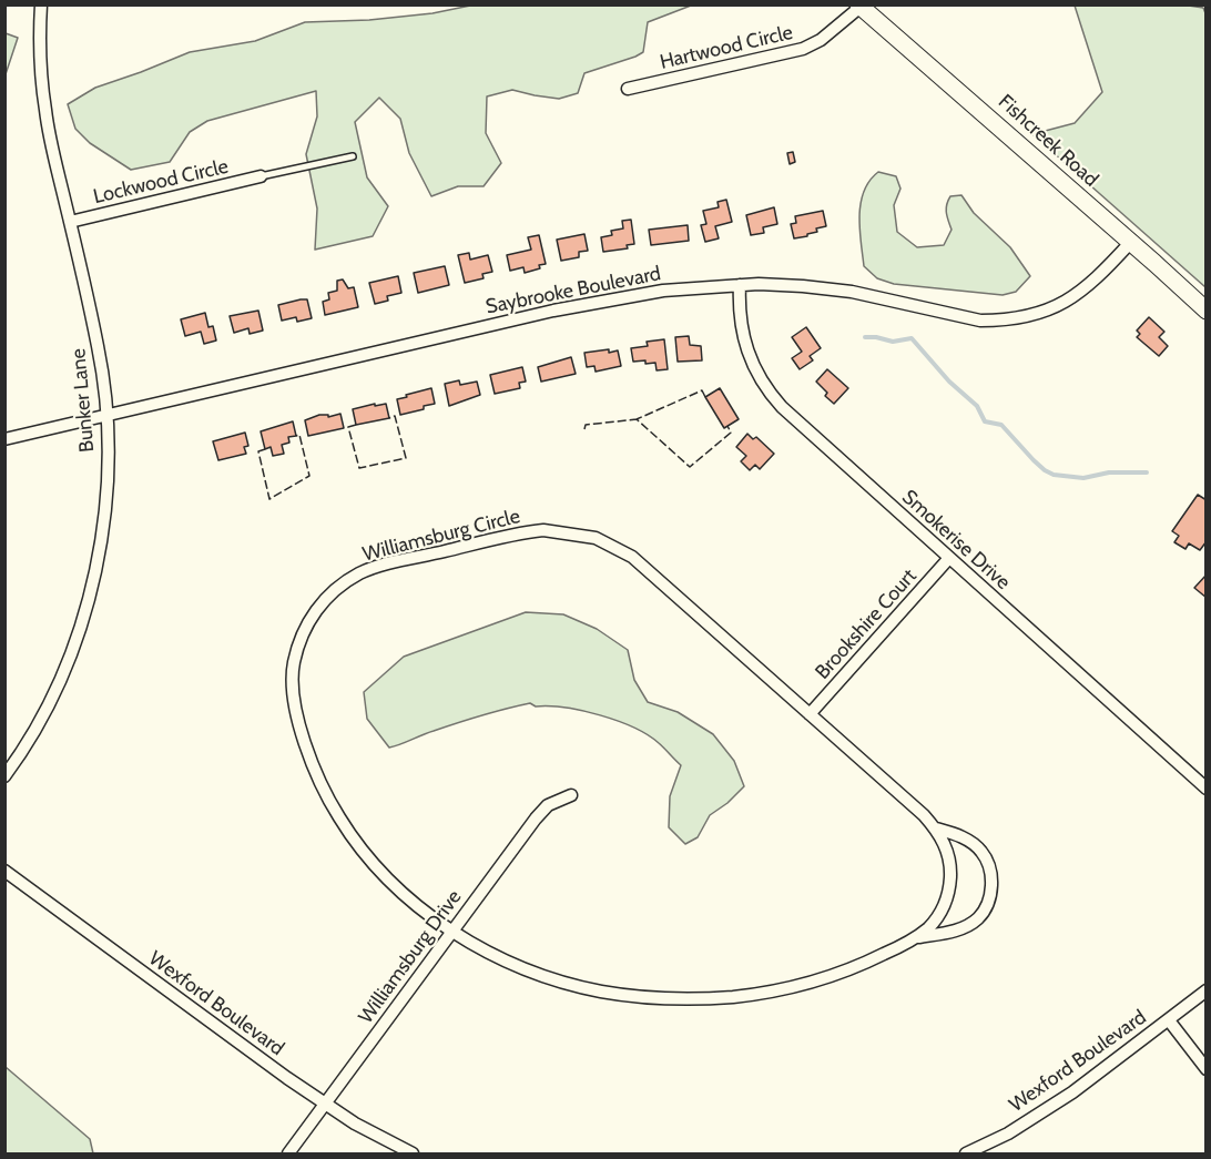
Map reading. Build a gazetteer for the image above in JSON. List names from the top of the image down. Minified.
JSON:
{"streets":{"main road":["Fishcreek Road"],"street":["Hartwood Circle","Lockwood Circle","Saybrooke Boulevard","Bunker Lane","Williamsburg Circle","Smokerise Drive","Brookshire Court","Williamsburg Drive","Wexford Boulevard"]},"crossings":[["Hartwood Circle","Fishcreek Road"],["Fishcreek Road","Saybrooke Boulevard"],["Lockwood Circle","Bunker Lane"],["Saybrooke Boulevard","Bunker Lane"],["Saybrooke Boulevard","Smokerise Drive"],["Williamsburg Circle","Brookshire Court"],["Williamsburg Circle","Williamsburg Drive"],["Smokerise Drive","Brookshire Court"],["Williamsburg Drive","Wexford Boulevard"]]}
